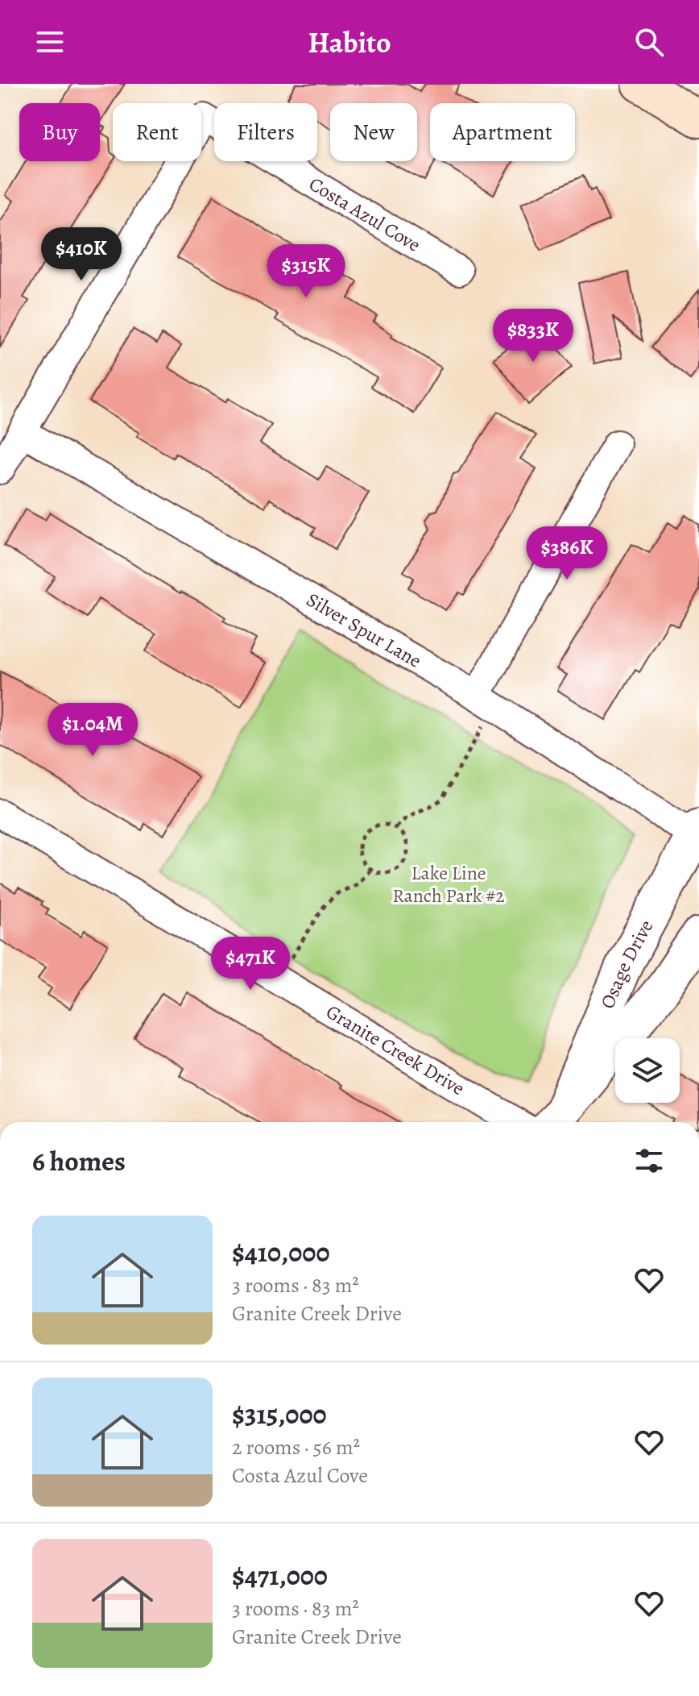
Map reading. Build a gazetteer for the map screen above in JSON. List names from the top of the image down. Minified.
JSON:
{"streets":{"street":["Costa Azul Cove","Silver Spur Lane","Osage Drive","Granite Creek Drive"]},"crossings":[["Costa Azul Cove","Silver Spur Lane"],["Silver Spur Lane","Osage Drive"]],"parks":["Lake Line Ranch Park #2"],"page":{"header":"Habito","chip":["Buy","Rent","Filters","New","Apartment"],"price":["$410K","$315K","$833K","$386K","$1.04M","$471K"],"heading":"6 homes","list":[{"name":"$410,000","note":"3 rooms · 83 m² · Granite Creek Drive"},{"name":"$315,000","note":"2 rooms · 56 m² · Costa Azul Cove"},{"name":"$471,000","note":"3 rooms · 83 m² · Granite Creek Drive"}]}}
